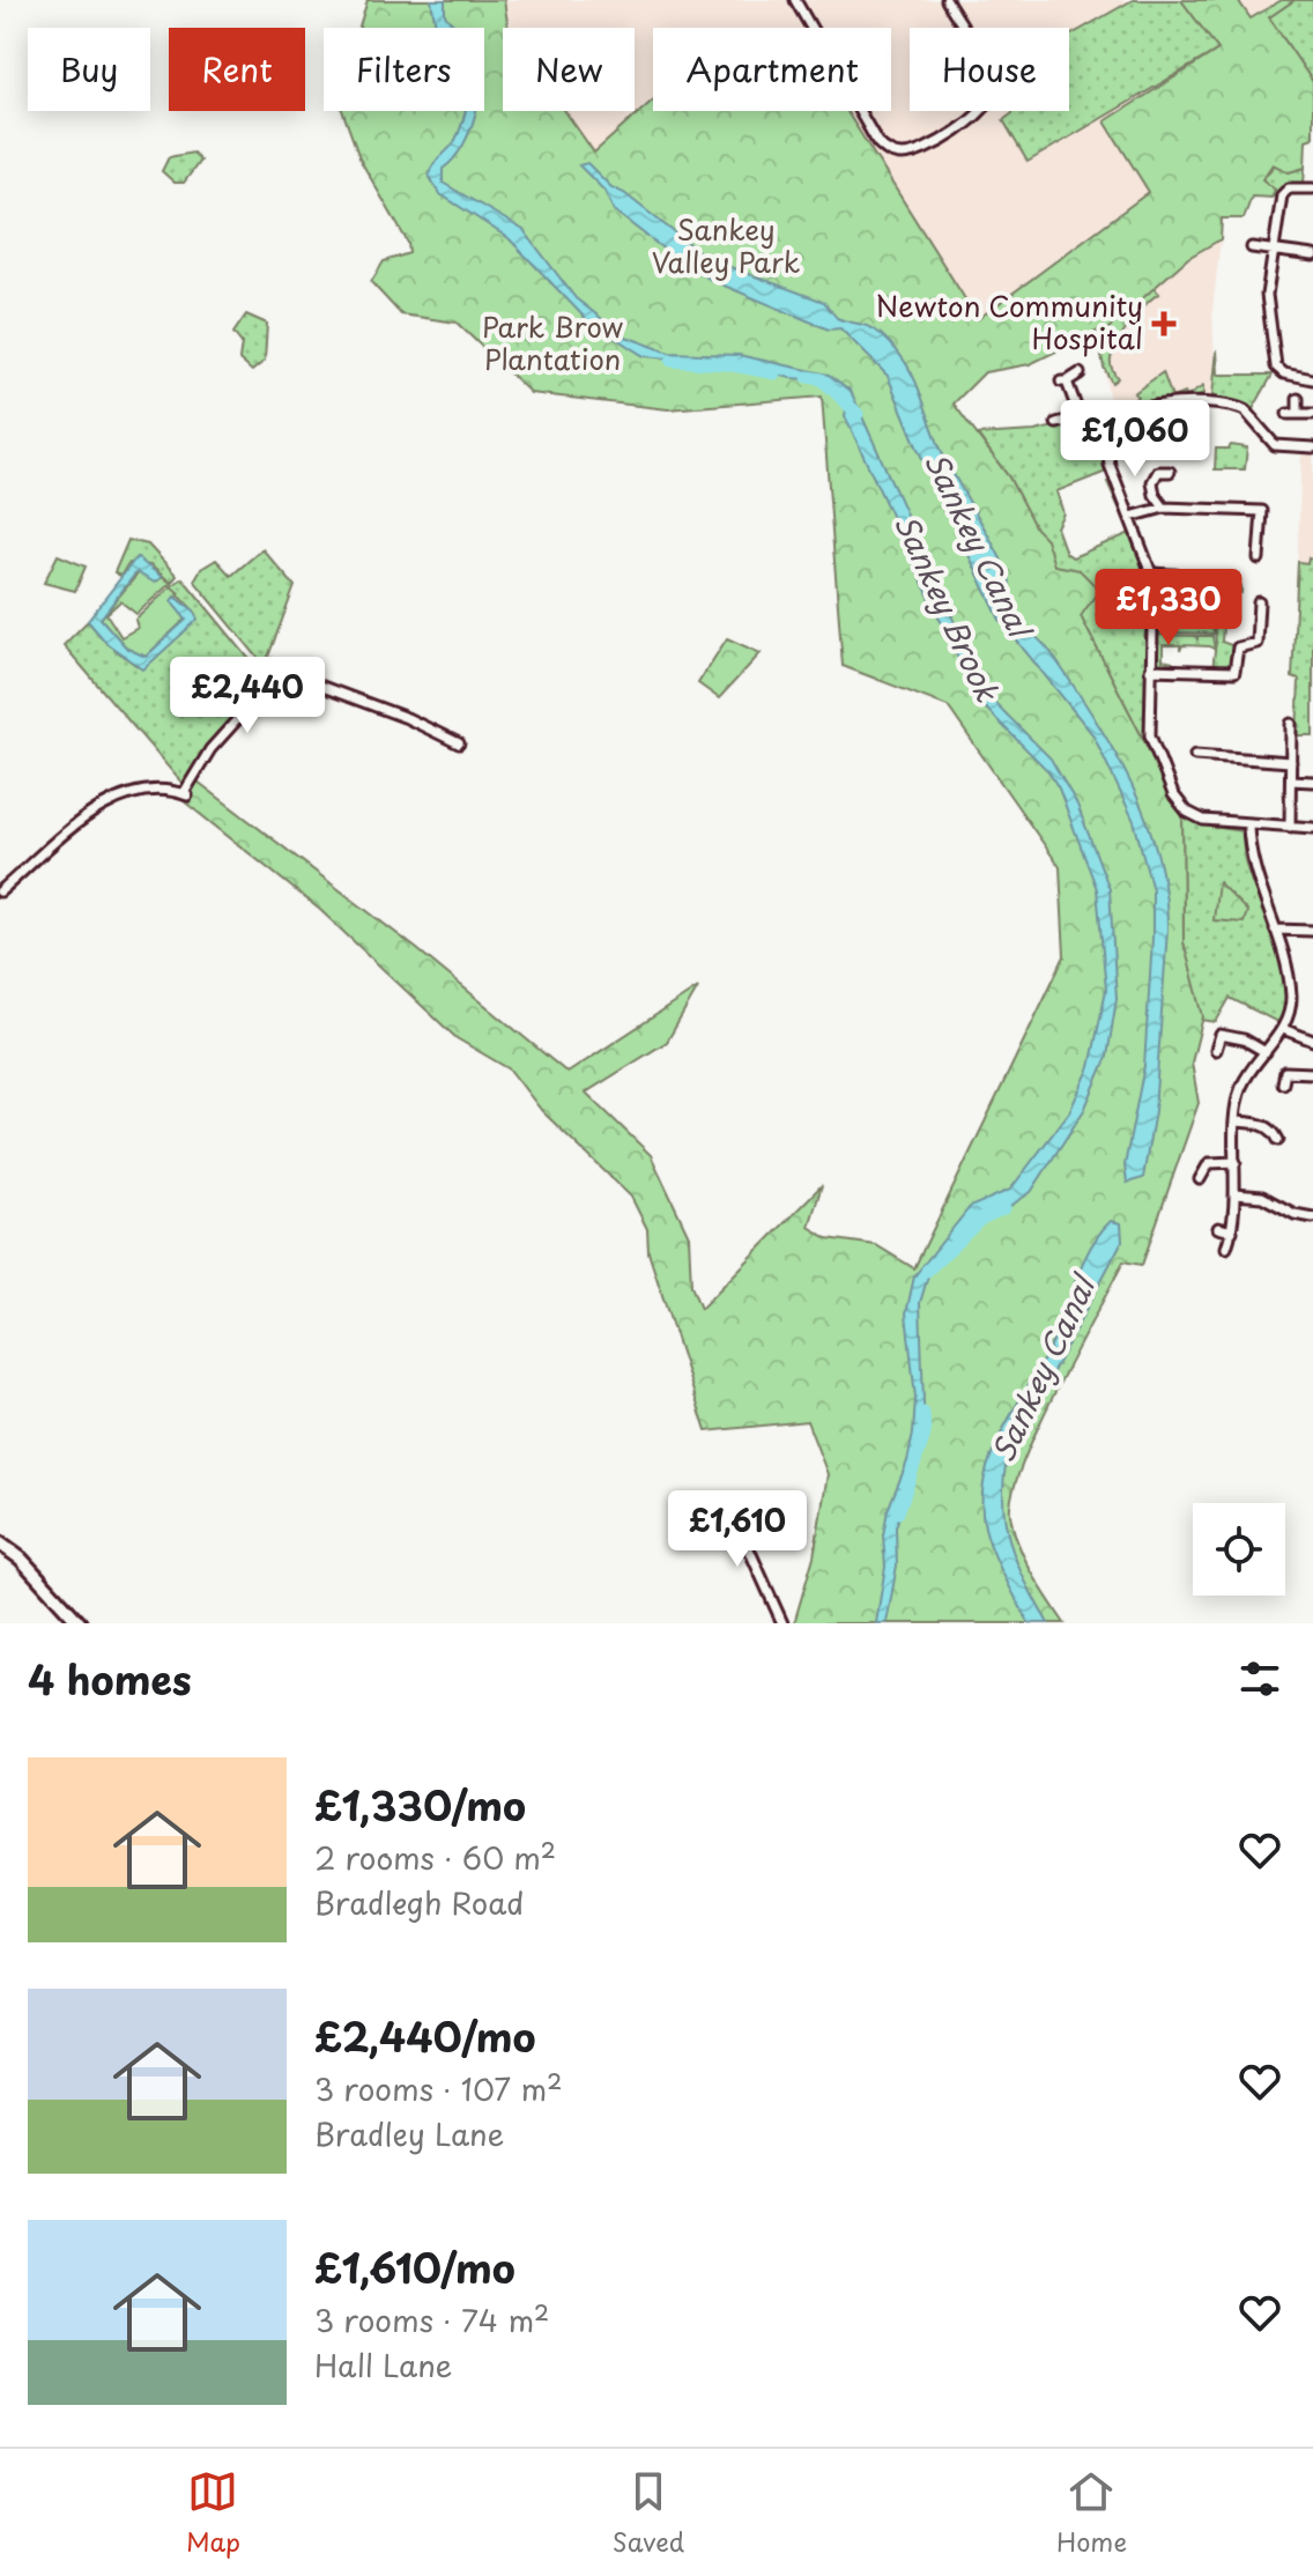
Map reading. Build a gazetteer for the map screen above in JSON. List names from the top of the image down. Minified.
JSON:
{"water":["Sankey Canal","Sankey Brook"],"parks":["Sankey Valley Park","Park Brow Plantation"],"places":{"health":["Newton Community Hospital"]},"page":{"chip":["Buy","Rent","Filters","New","Apartment","House"],"price":["£1,060","£1,330","£2,440","£1,610"],"heading":"4 homes","list":[{"name":"£1,330/mo","note":"2 rooms · 60 m² · Bradlegh Road"},{"name":"£2,440/mo","note":"3 rooms · 107 m² · Bradley Lane"},{"name":"£1,610/mo","note":"3 rooms · 74 m² · Hall Lane"}],"tabs":["Map","Saved","Home"]}}
